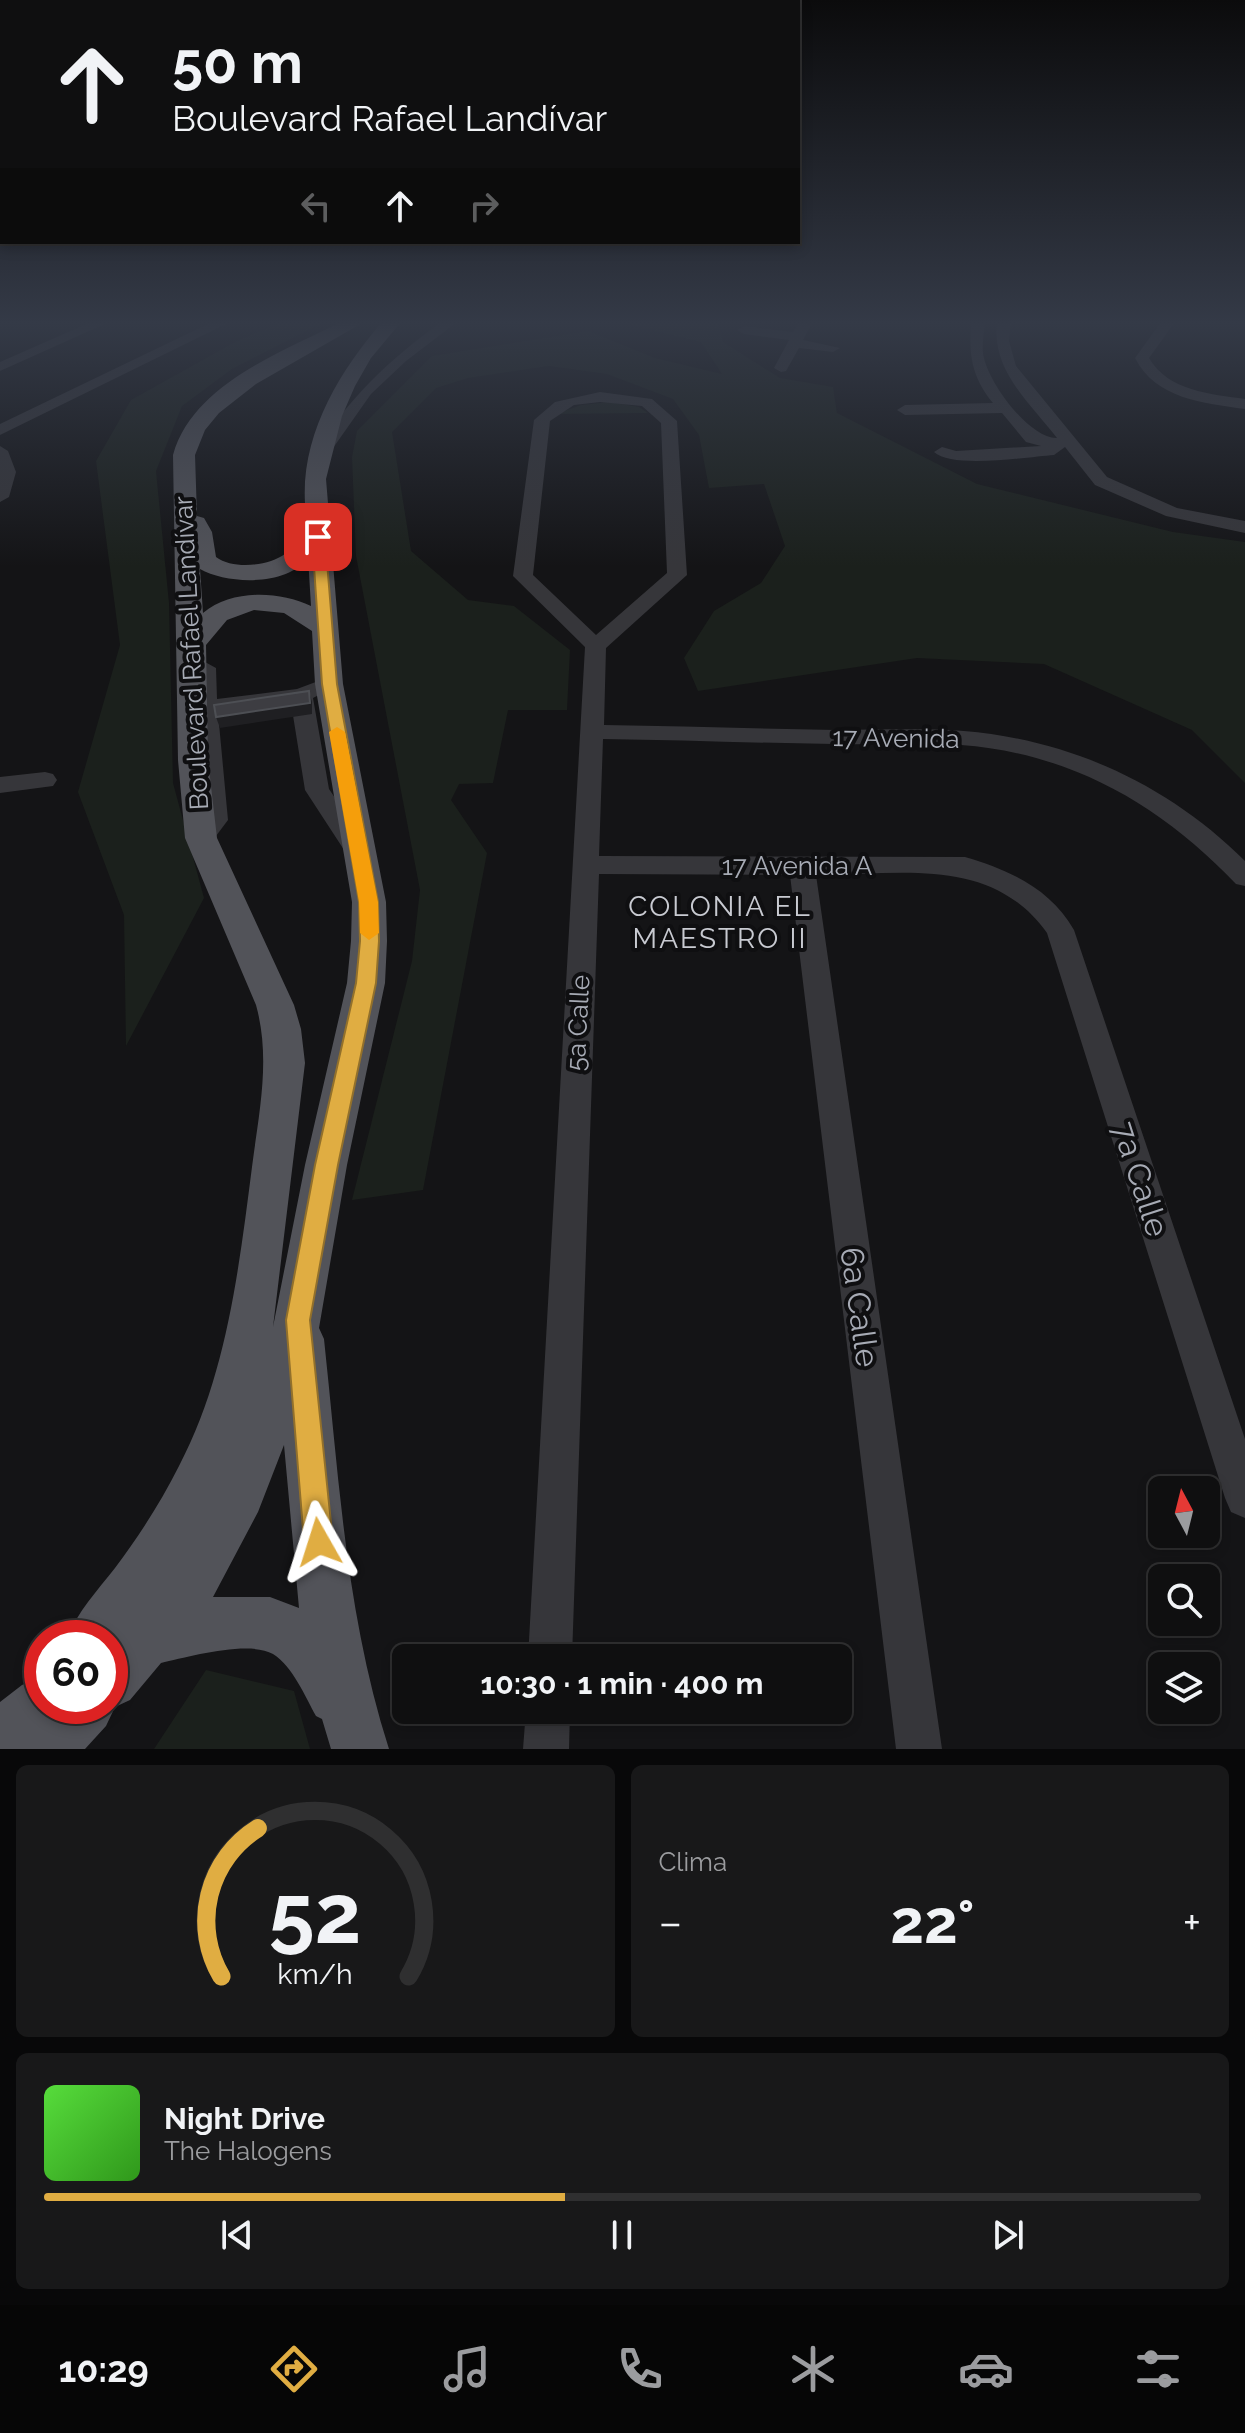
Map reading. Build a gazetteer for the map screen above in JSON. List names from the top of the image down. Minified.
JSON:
{"streets":{"main road":["Boulevard Rafael Landívar"],"street":["17 Avenida","17 Avenida A","5a Calle","7a Calle","6a Calle"]},"crossings":[["17 Avenida","5a Calle"],["17 Avenida A","5a Calle"],["17 Avenida A","7a Calle"],["17 Avenida A","6a Calle"]],"districts":["COLONIA EL MAESTRO II"],"north":"top","page":{"turn":["50 m","Boulevard Rafael Landívar"],"limit":"60","trip":"10:30 · 1 min · 400 m","tile":"Clima","heat":["−","22°","+"],"song":["Night Drive","The Halogens"],"tabs":"10:29","gauge":["52","km/h"]}}
